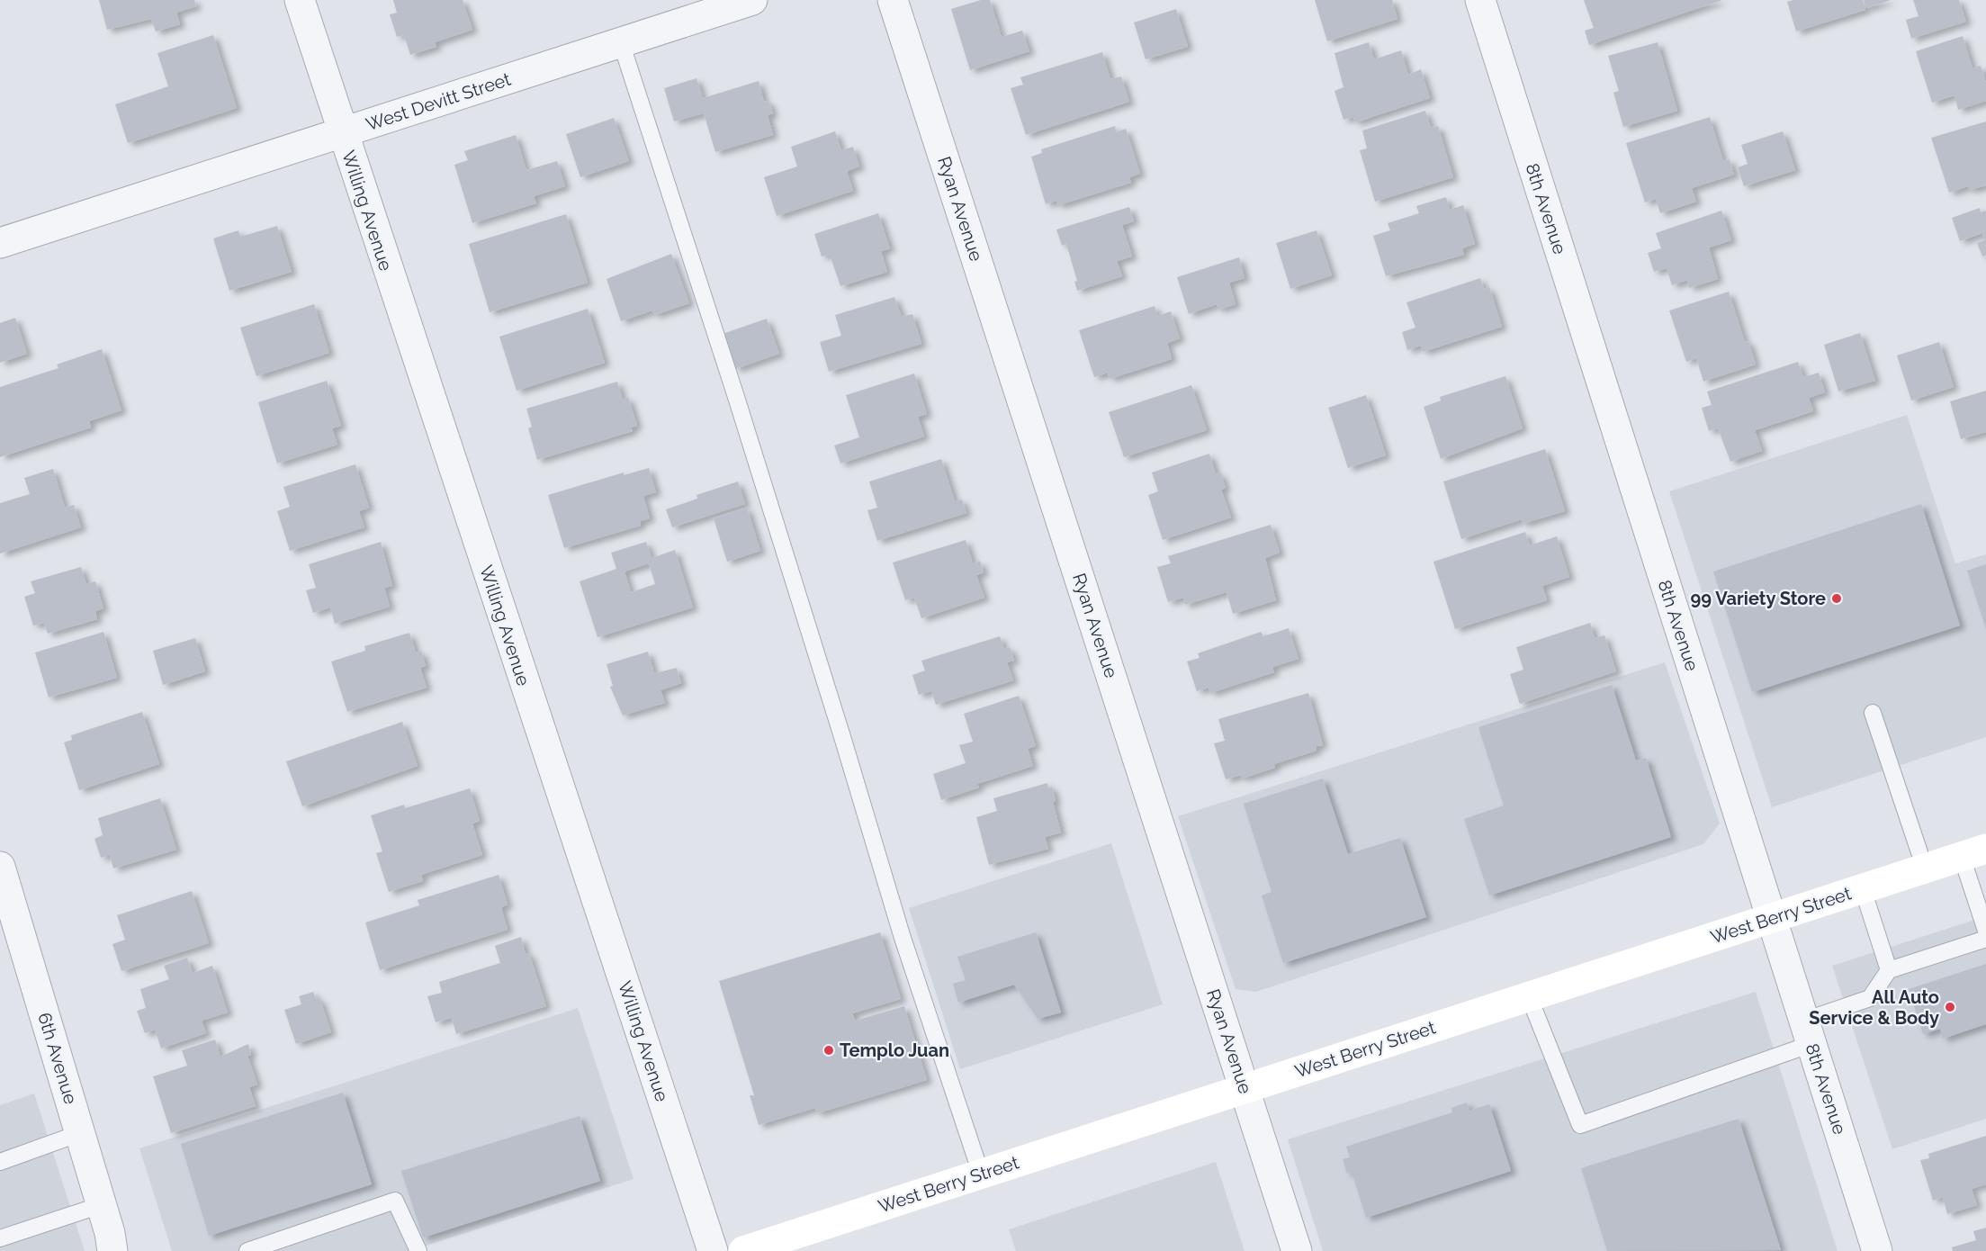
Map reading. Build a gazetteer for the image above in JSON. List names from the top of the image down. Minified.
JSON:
{"streets":{"main road":["West Berry Street"],"street":["West Devitt Street","Ryan Avenue","8th Avenue","Willing Avenue","6th Avenue"]},"crossings":[["West Devitt Street","Willing Avenue"],["Ryan Avenue","West Berry Street"],["8th Avenue","West Berry Street"]],"places":["99 Variety Store","All Auto Service & Body","Templo Juan"]}
